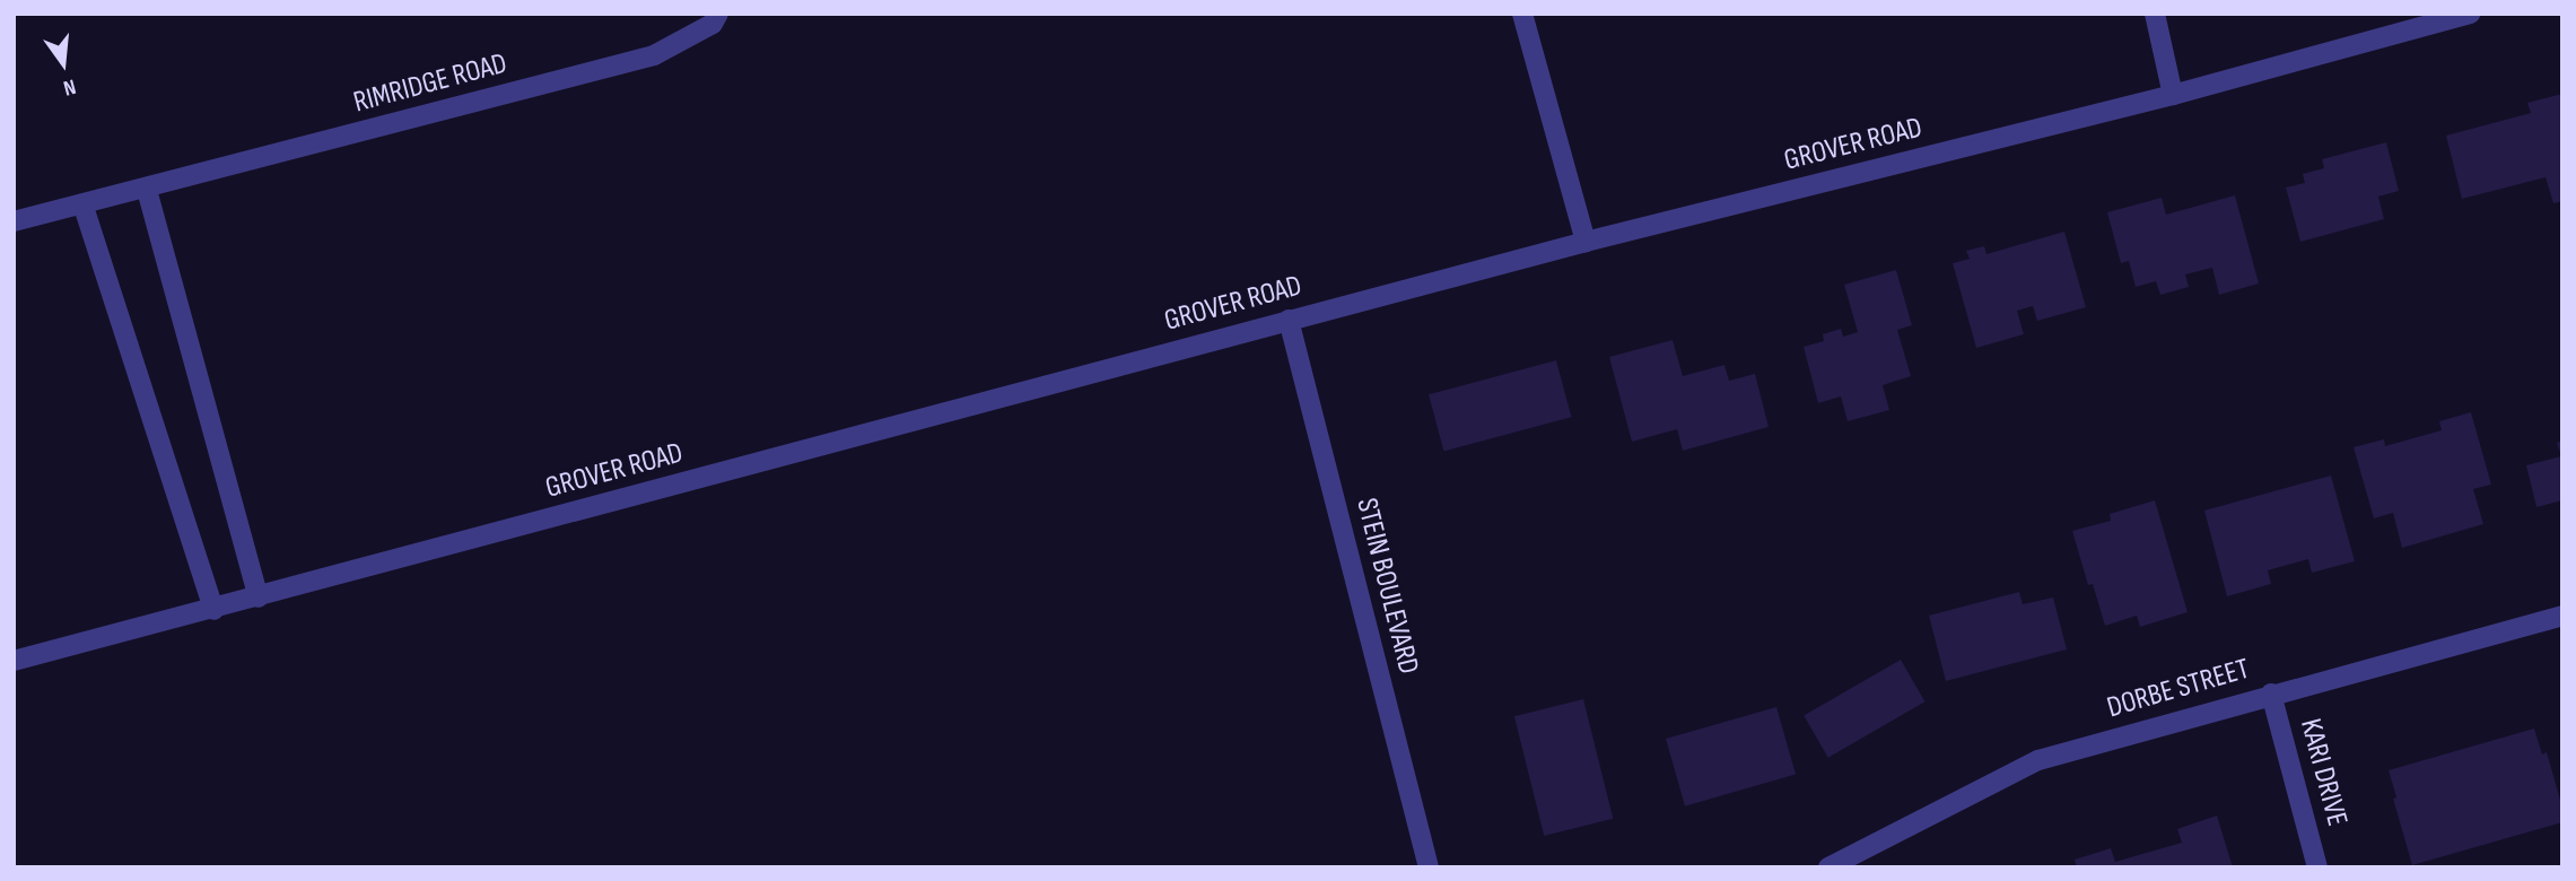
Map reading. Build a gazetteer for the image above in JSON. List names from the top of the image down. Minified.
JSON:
{"streets":{"street":["RIMRIDGE ROAD","GROVER ROAD","STEIN BOULEVARD","DORBE STREET","KARI DRIVE"]},"crossings":[["GROVER ROAD","STEIN BOULEVARD"],["DORBE STREET","KARI DRIVE"]],"north":"bottom"}
